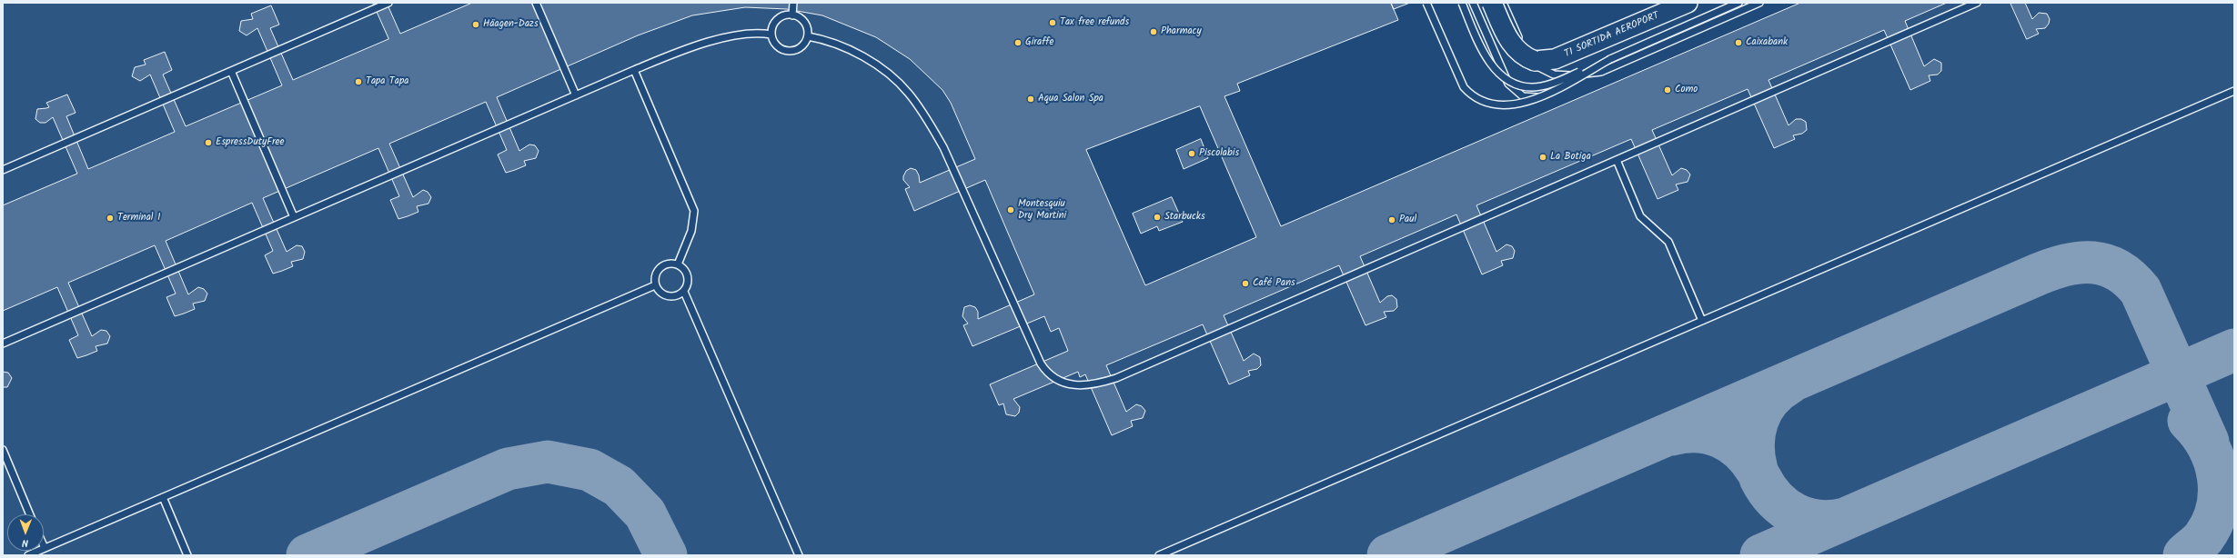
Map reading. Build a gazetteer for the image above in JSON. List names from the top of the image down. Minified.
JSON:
{"streets":{"main road":["T1 SORTIDA AEROPORT"]},"places":["Tax free refunds","Häagen-Dazs","Pharmacy","Giraffe","Caixabank","Tapa Tapa","Como","Aqua Salon Spa","EspressDutyFree","Piscolabis","La Botiga","Montesquiu Dry Martini","Starbucks","Terminal 1","Paul","Café Pans"],"north":"bottom"}
